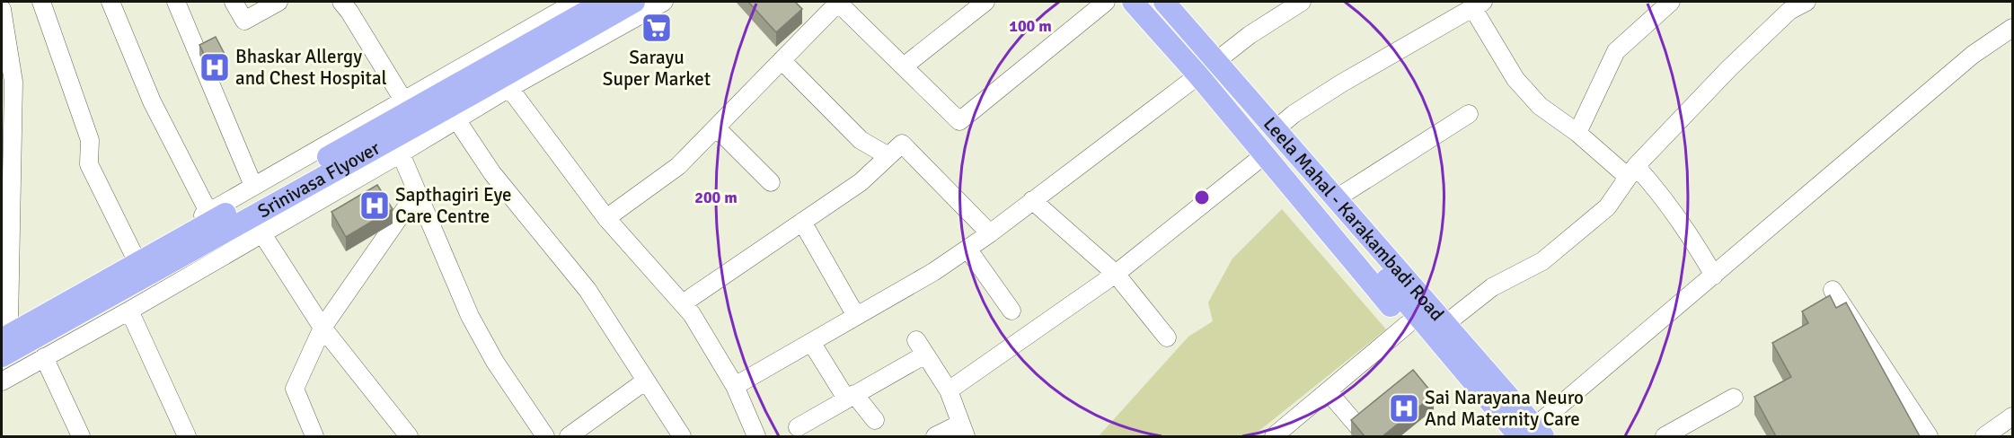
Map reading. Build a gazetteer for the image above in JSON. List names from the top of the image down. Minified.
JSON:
{"streets":{"main road":["Srinivasa Flyover","Leela Mahal - Karakambadi Road"]},"places":{"supermarket":["Sarayu Super Market"],"hospital":["Bhaskar Allergy and Chest Hospital","Sapthagiri Eye Care Centre","Sai Narayana Neuro And Maternity Care"]},"rings":["100 m","200 m"]}
